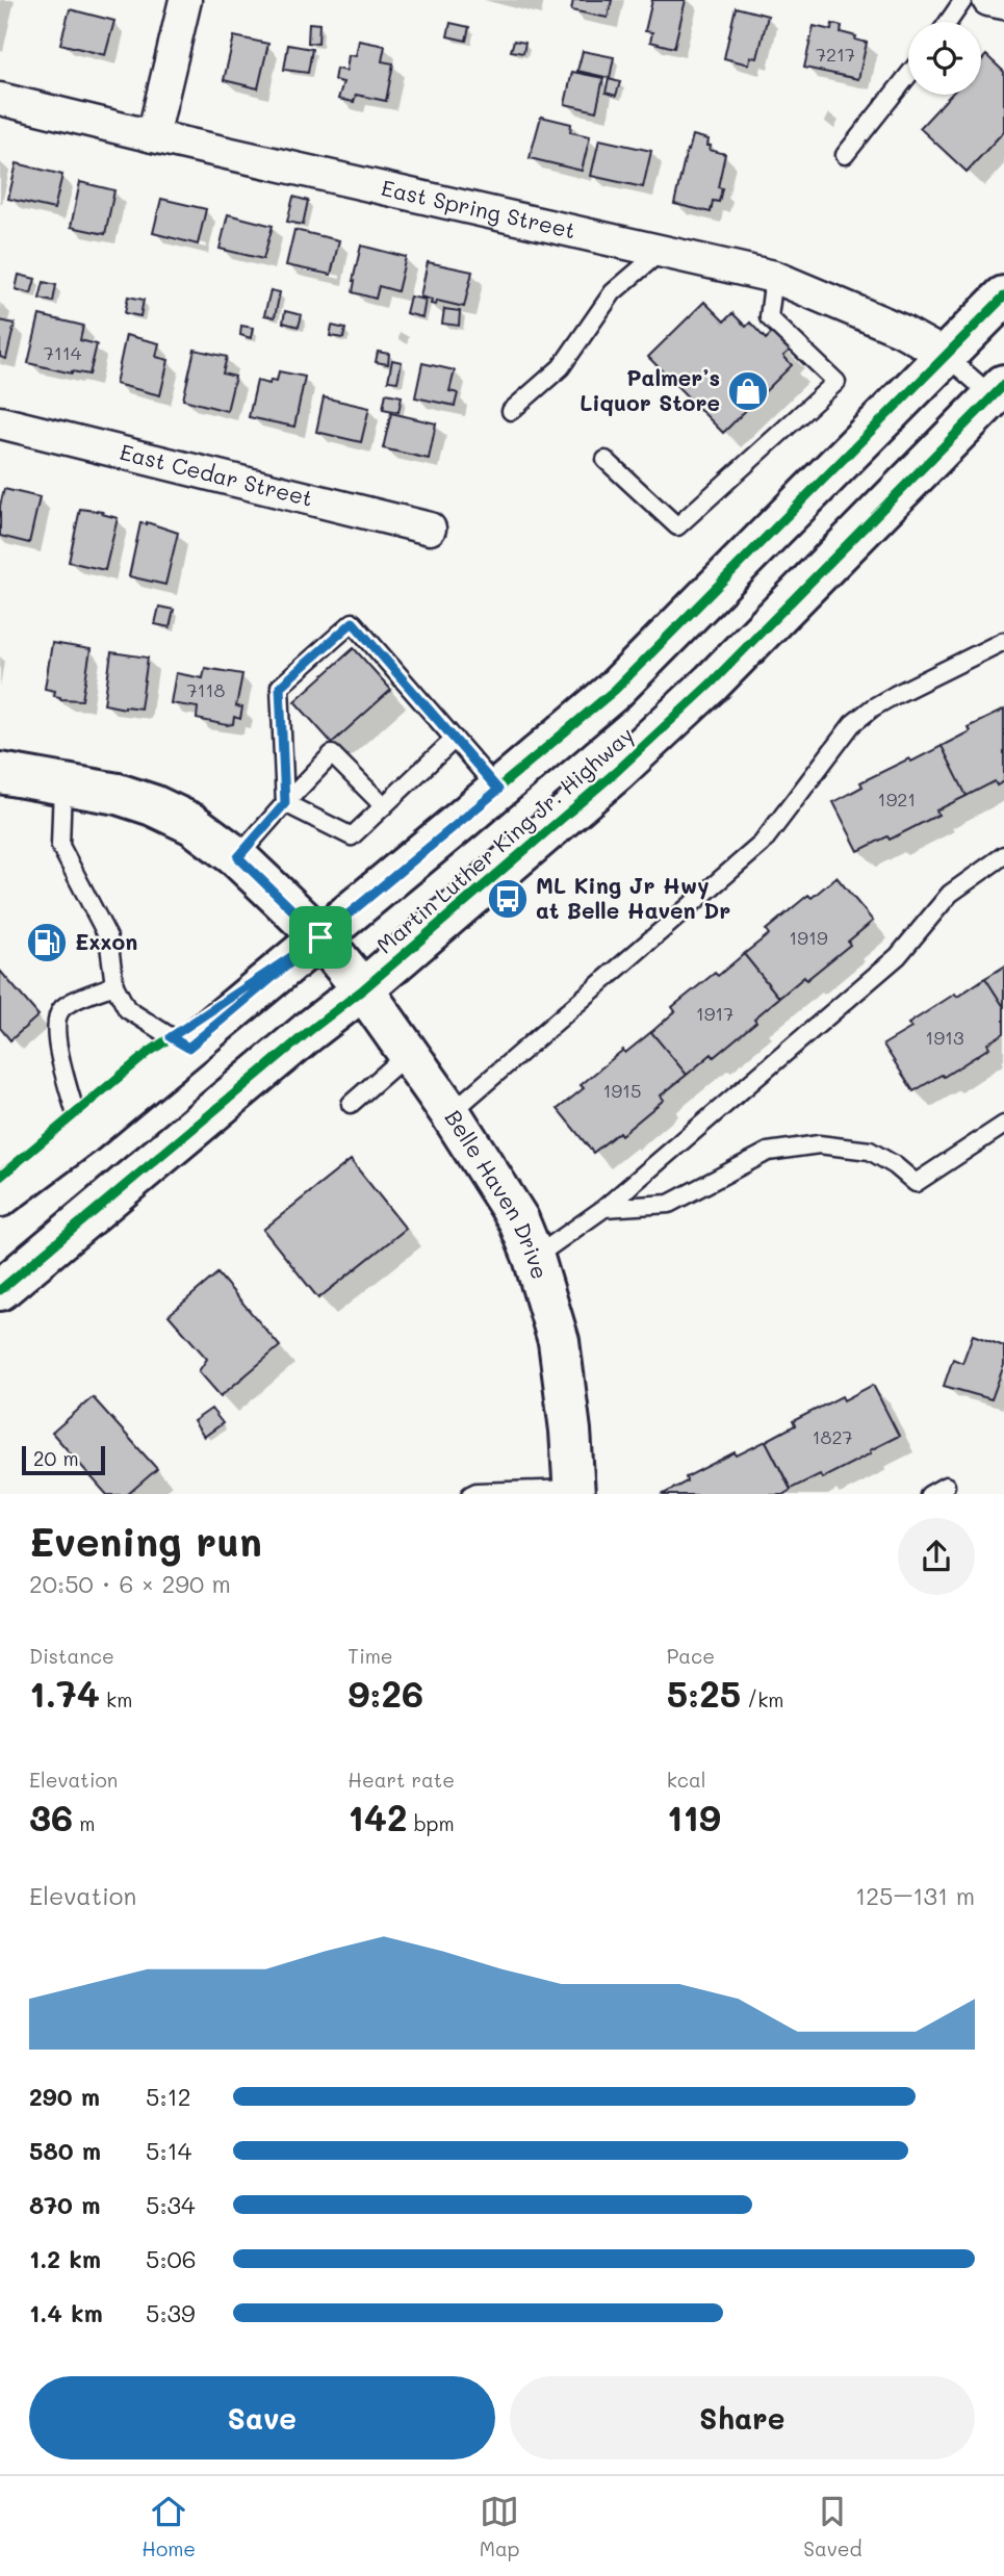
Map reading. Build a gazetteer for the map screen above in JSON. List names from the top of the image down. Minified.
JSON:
{"streets":{"main road":["Martin Luther King Jr. Highway","Belle Haven Drive"],"street":["East Spring Street","East Cedar Street"]},"crossings":[["East Spring Street","Martin Luther King Jr. Highway"],["Martin Luther King Jr. Highway","Belle Haven Drive"]],"places":{"shop":["Palmer’s Liquor Store"],"bus stop":["ML King Jr Hwy at Belle Haven Dr"],"fuel station":["Exxon"]},"house_numbers":["7217","7114","7118","1921","1919","1917","1913","1915","1827"],"scale_bar":"20 m","page":{"scale":"20 m","heading":["Evening run","20:50 · 6 × 290 m"],"stats":[["Distance","1.74 km"],["Time","9:26"],["Pace","5:25 /km"],["Elevation","36 m"],["Heart rate","142 bpm"],["kcal","119"]],"chart":["Elevation","125–131 m"],"list":[{"name":"290 m","note":"5:12"},{"name":"580 m","note":"5:14"},{"name":"870 m","note":"5:34"},{"name":"1.2 km","note":"5:06"},{"name":"1.4 km","note":"5:39"}],"buttons":["Save","Share"],"tabs":["Home","Map","Saved"]}}
